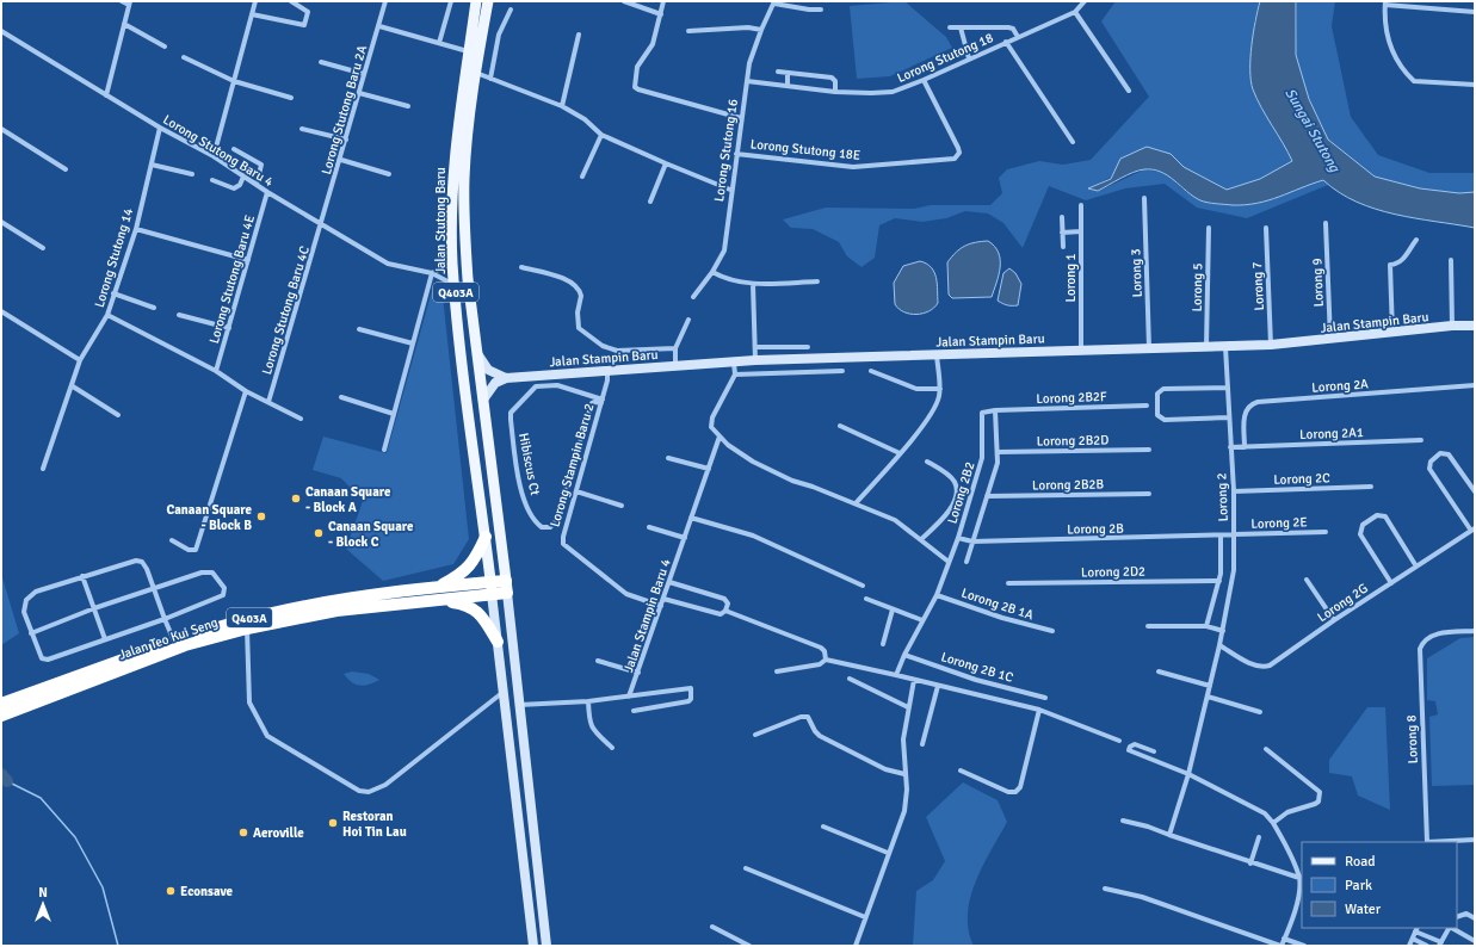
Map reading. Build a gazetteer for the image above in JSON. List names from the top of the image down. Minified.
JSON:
{"streets":{"highway":["Q403A","Jalan Teo Kui Seng"],"main road":["Jalan Stutong Baru"],"street":["Lorong Stutong 18","Lorong Stutong Baru 2A","Lorong Stutong 18E","Lorong Stutong Baru 4","Lorong Stutong 16","Lorong Stutong 14","Lorong 3","Lorong 1","Lorong Stutong Baru 4E","Lorong 9","Lorong 7","Lorong 5","Lorong Stutong Baru 4C","Jalan Stampin Baru","Lorong 2A","Lorong 2B2F","Lorong 2A1","Lorong 2B2D","Hibiscus Ct","Lorong Stampin Baru 2","Lorong 2C","Lorong 2B2B","Lorong 2B2","Lorong 2","Lorong 2E","Lorong 2B","Lorong 2D2","Lorong 2G","Lorong 2B 1A","Jalan Stampin Baru 4","Lorong 2B 1C","Lorong 8"]},"crossings":[["Lorong Stutong 18","Lorong Stutong 18E"],["Lorong Stutong 18","Lorong Stutong 16"],["Lorong Stutong Baru 2A","Lorong Stutong Baru 4"],["Lorong Stutong Baru 2A","Lorong Stutong Baru 4C"],["Lorong Stutong 18E","Lorong Stutong 16"],["Lorong Stutong Baru 4","Jalan Stutong Baru"],["Lorong Stutong Baru 4","Lorong Stutong 14"],["Lorong Stutong Baru 4","Lorong Stutong Baru 4E"],["Lorong Stutong Baru 4","Lorong Stutong Baru 4C"],["Jalan Stutong Baru","Jalan Teo Kui Seng"],["Lorong 3","Jalan Stampin Baru"],["Lorong 1","Jalan Stampin Baru"],["Lorong 9","Jalan Stampin Baru"],["Lorong 7","Jalan Stampin Baru"],["Lorong 5","Jalan Stampin Baru"],["Jalan Stampin Baru","Lorong Stampin Baru 2"],["Jalan Stampin Baru","Lorong 2"],["Lorong 2A","Lorong 2A1"],["Lorong 2B2F","Lorong 2B2"],["Lorong 2A1","Lorong 2"],["Hibiscus Ct","Lorong Stampin Baru 2"],["Lorong Stampin Baru 2","Jalan Stampin Baru 4"],["Lorong 2C","Lorong 2"],["Lorong 2B2","Lorong 2B"],["Lorong 2B2","Lorong 2B 1A"],["Lorong 2B2","Lorong 2B 1C"],["Lorong 2","Lorong 2E"],["Lorong 2","Lorong 2B"],["Lorong 2","Lorong 2G"],["Lorong 2E","Lorong 2B"]],"water":["Sungai Stutong"],"places":["Canaan Square - Block A","Canaan Square - Block B","Canaan Square - Block C","Restoran Hoi Tin Lau","Aeroville","Econsave"],"legend":["Road","Park","Water"],"north":"top"}
